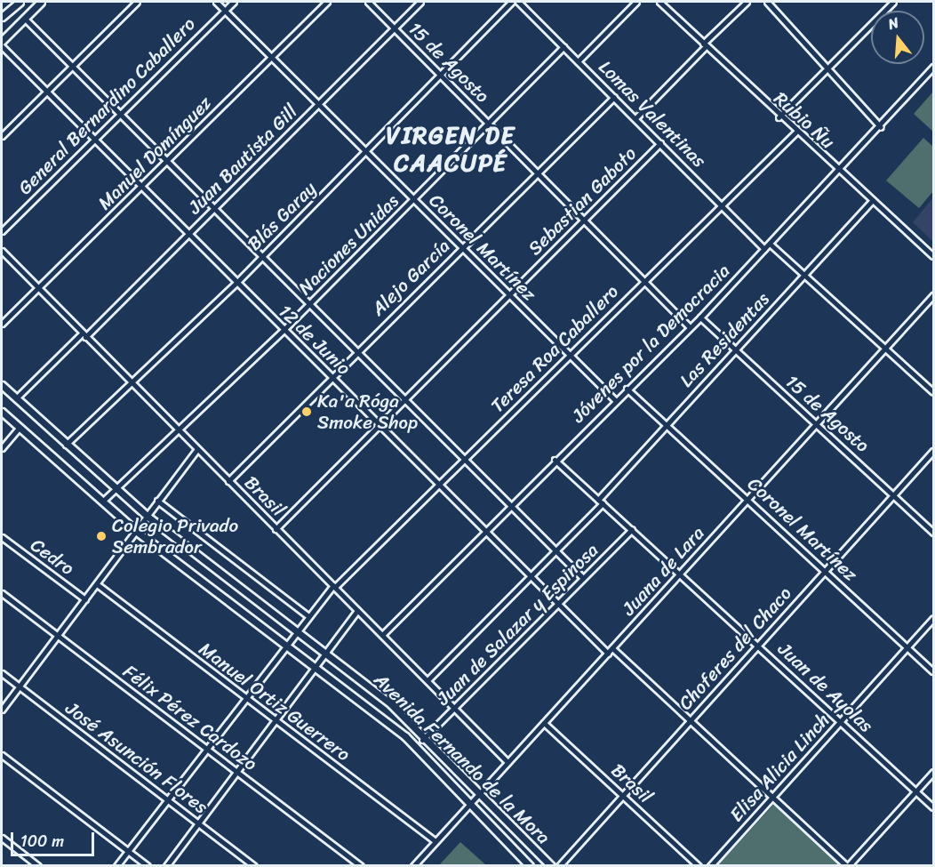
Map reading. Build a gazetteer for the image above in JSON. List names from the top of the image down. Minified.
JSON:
{"streets":{"main road":["Avenida Fernando de la Mora"],"street":["15 de Agosto","General Bernardino Caballero","Lomas Valentinas","Rubio Ñu","Manuel Domínguez","Juan Bautista Gill","Sebastian Gaboto","Blás Garay","Naciones Unidas","Coronel Martínez","Alejo García","12 de Junio","Las Residentas","Jóvenes por la Democracia","Teresa Roa Caballero","Brasil","Cedro","Juana de Lara","Juan de Salazar y Espinosa","Choferes del Chaco","Juan de Ayolas","Manuel Ortiz Guerrero","Félix Pérez Cardozo","José Asunción Flores","Elisa Alicia Linch"]},"crossings":[["15 de Agosto","Juan Bautista Gill"],["15 de Agosto","Sebastian Gaboto"],["15 de Agosto","Blás Garay"],["15 de Agosto","Naciones Unidas"],["15 de Agosto","Alejo García"],["15 de Agosto","Las Residentas"],["15 de Agosto","Jóvenes por la Democracia"],["15 de Agosto","Teresa Roa Caballero"],["15 de Agosto","Juana de Lara"],["15 de Agosto","Choferes del Chaco"],["General Bernardino Caballero","Coronel Martínez"],["General Bernardino Caballero","12 de Junio"],["Lomas Valentinas","Sebastian Gaboto"],["Lomas Valentinas","Naciones Unidas"],["Lomas Valentinas","Alejo García"],["Lomas Valentinas","Jóvenes por la Democracia"],["Lomas Valentinas","Teresa Roa Caballero"],["Rubio Ñu","Las Residentas"],["Rubio Ñu","Jóvenes por la Democracia"],["Rubio Ñu","Teresa Roa Caballero"],["Manuel Domínguez","Coronel Martínez"],["Manuel Domínguez","12 de Junio"],["Manuel Domínguez","Brasil"],["Juan Bautista Gill","Coronel Martínez"],["Juan Bautista Gill","12 de Junio"],["Juan Bautista Gill","Brasil"],["Juan Bautista Gill","Avenida Fernando de la Mora"],["Sebastian Gaboto","Coronel Martínez"],["Sebastian Gaboto","12 de Junio"],["Sebastian Gaboto","Brasil"],["Blás Garay","Coronel Martínez"],["Blás Garay","12 de Junio"],["Blás Garay","Brasil"],["Blás Garay","Avenida Fernando de la Mora"],["Naciones Unidas","Coronel Martínez"],["Naciones Unidas","12 de Junio"],["Naciones Unidas","Brasil"],["Naciones Unidas","Avenida Fernando de la Mora"],["Coronel Martínez","Alejo García"],["Coronel Martínez","Las Residentas"],["Coronel Martínez","Jóvenes por la Democracia"],["Coronel Martínez","Teresa Roa Caballero"],["Coronel Martínez","Juana de Lara"],["Coronel Martínez","Choferes del Chaco"],["Coronel Martínez","Elisa Alicia Linch"],["Alejo García","12 de Junio"],["Alejo García","Brasil"],["12 de Junio","Las Residentas"],["12 de Junio","Jóvenes por la Democracia"],["12 de Junio","Teresa Roa Caballero"],["12 de Junio","Juana de Lara"],["12 de Junio","Juan de Salazar y Espinosa"],["Las Residentas","Brasil"],["Las Residentas","Juan de Ayolas"],["Jóvenes por la Democracia","Brasil"],["Jóvenes por la Democracia","Juan de Ayolas"],["Teresa Roa Caballero","Brasil"],["Teresa Roa Caballero","Manuel Ortiz Guerrero"],["Teresa Roa Caballero","Félix Pérez Cardozo"],["Teresa Roa Caballero","José Asunción Flores"],["Teresa Roa Caballero","Avenida Fernando de la Mora"],["Brasil","Juana de Lara"],["Brasil","Juan de Salazar y Espinosa"],["Brasil","Choferes del Chaco"],["Juana de Lara","Juan de Ayolas"],["Juana de Lara","Manuel Ortiz Guerrero"],["Juana de Lara","Avenida Fernando de la Mora"],["Juan de Salazar y Espinosa","Juan de Ayolas"],["Juan de Salazar y Espinosa","Avenida Fernando de la Mora"],["Choferes del Chaco","Juan de Ayolas"],["Juan de Ayolas","Elisa Alicia Linch"]],"districts":["VIRGEN DE CAACUPÉ"],"places":["Ka'a Róga Smoke Shop","Colegio Privado Sembrador"],"scale_bar":"100 m","north":"top"}
